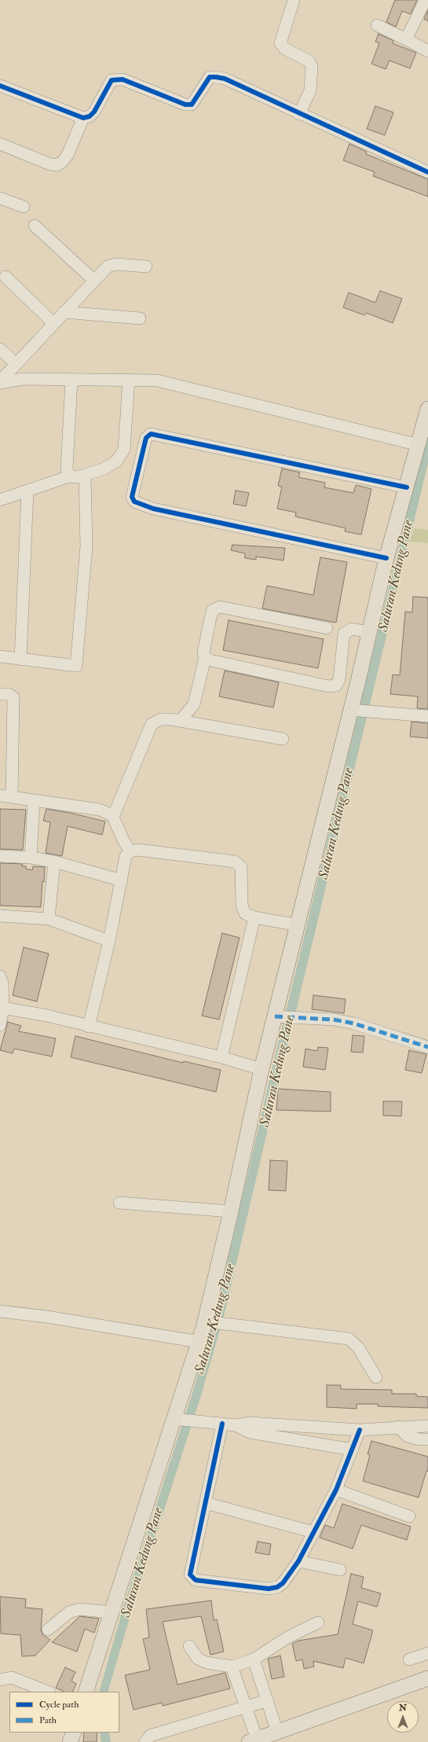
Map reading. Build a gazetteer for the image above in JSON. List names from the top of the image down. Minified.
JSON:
{"water":["Saluran Kedung Pane"],"legend":["Cycle path","Path"],"north":"top"}
